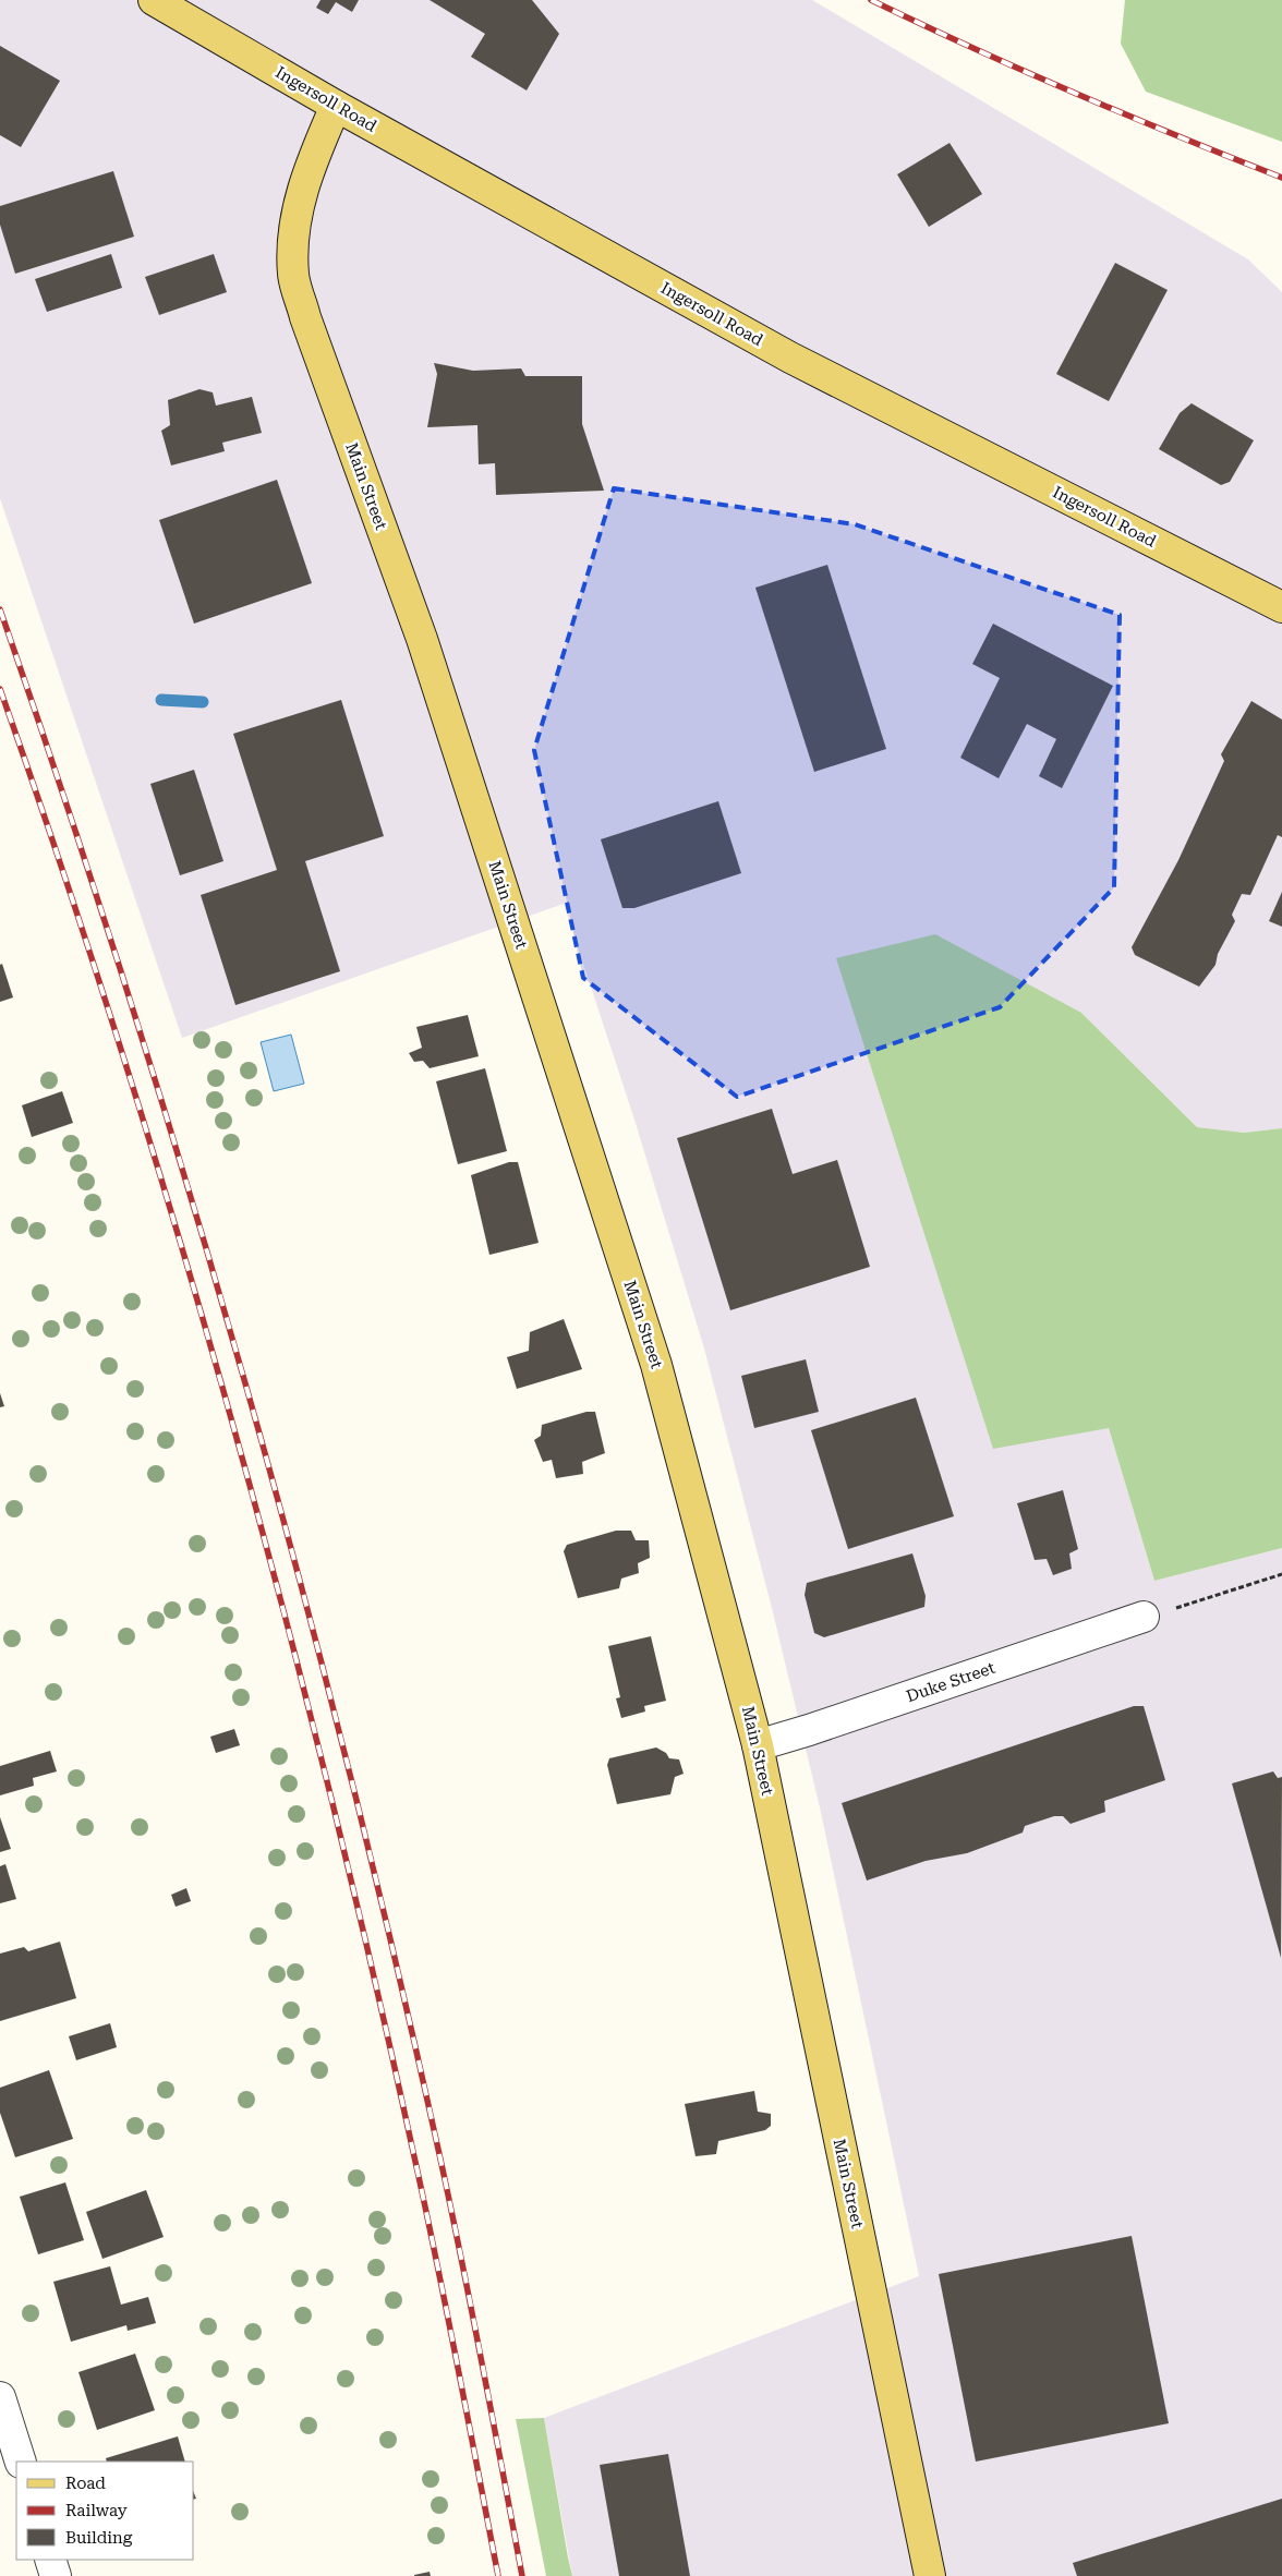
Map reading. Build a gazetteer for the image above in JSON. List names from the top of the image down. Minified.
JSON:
{"streets":{"main road":["Ingersoll Road","Main Street"],"street":["Duke Street"]},"crossings":[["Ingersoll Road","Main Street"],["Main Street","Duke Street"]],"legend":["Road","Railway","Building"]}
